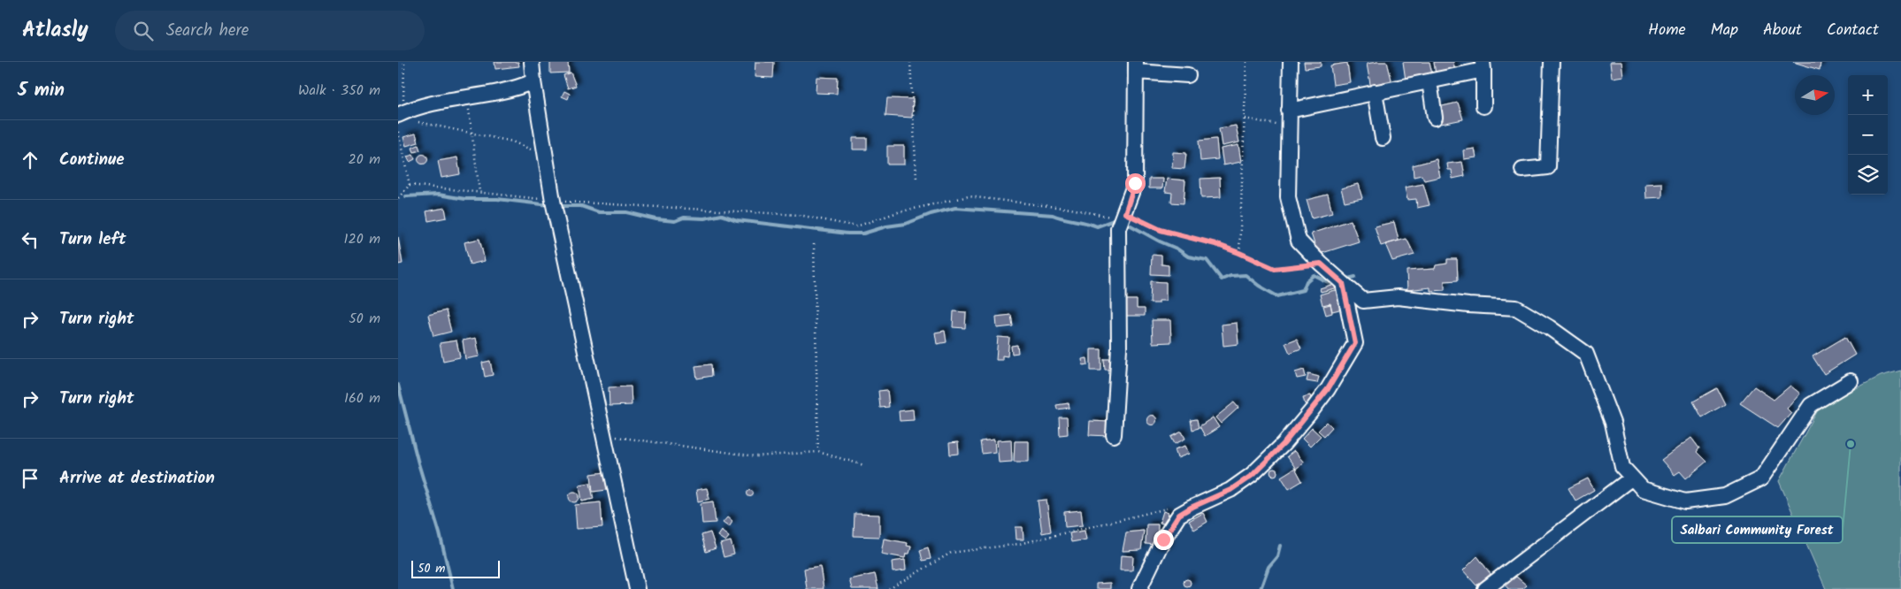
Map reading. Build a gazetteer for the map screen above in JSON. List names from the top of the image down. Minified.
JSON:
{"places":["Salbari Community Forest"],"scale_bar":"50 m","north":"right","page":{"header":"Atlasly","search":"Search here","nav":["Home","Map","About","Contact"],"heading":["5 min","Walk · 350 m"],"map_buttons":["+","−"],"list":[["Continue","20 m"],["Turn left","120 m"],["Turn right","50 m"],["Turn right","160 m"],"Arrive at destination"],"scale":"50 m"}}
